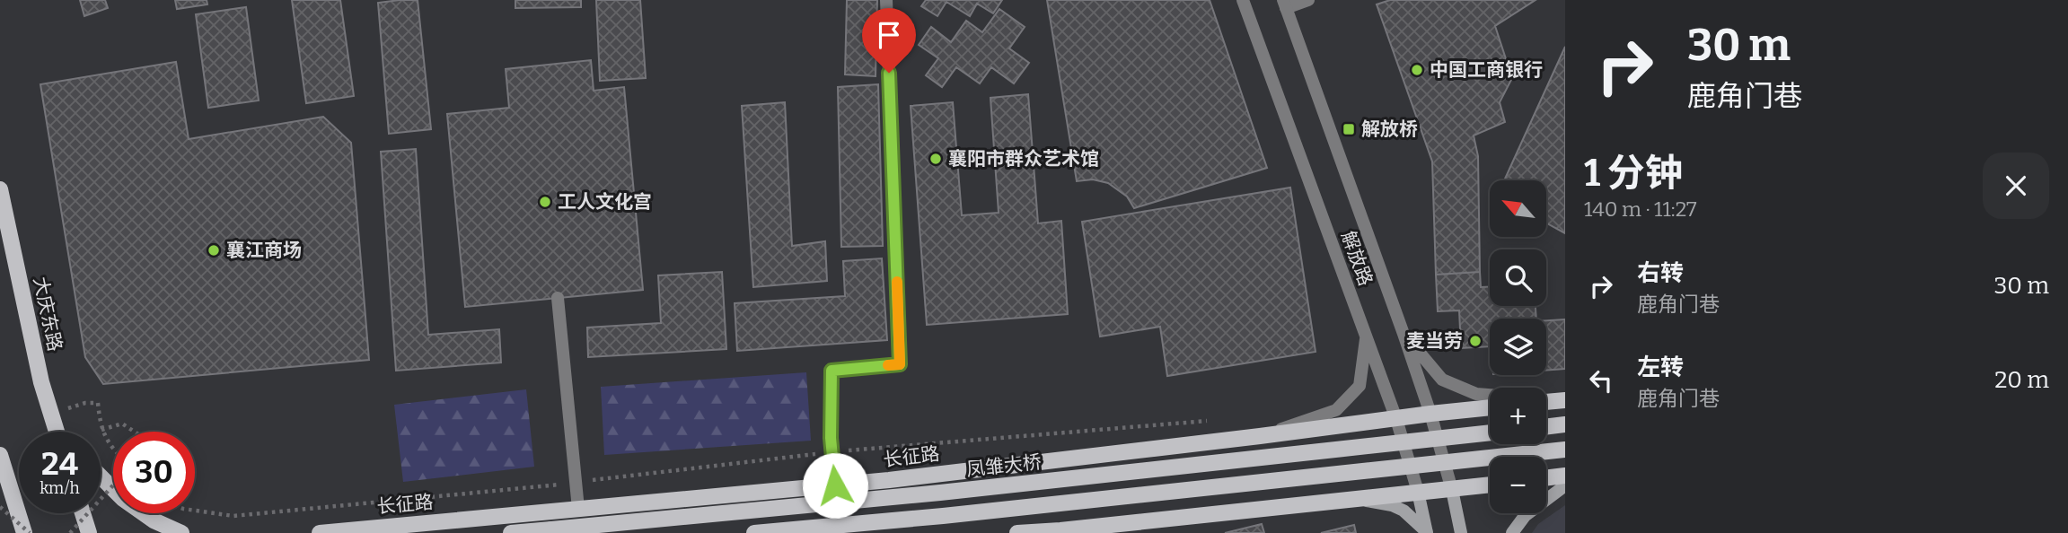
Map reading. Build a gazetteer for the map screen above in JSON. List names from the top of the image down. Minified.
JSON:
{"streets":{"main road":["解放路","大庆东路","长征路","凤雏大桥"]},"crossings":[["解放路","长征路"]],"places":{"other":["中国工商银行","襄阳市群众艺术馆","工人文化宫","襄江商场","麦当劳"],"transit":["解放桥"]},"north":"top left","page":{"turn":["30 m","鹿角门巷"],"heading":["1 分钟","140 m · 11:27"],"map_buttons":["+","−"],"list":[{"name":"右转","note":"鹿角门巷","value":"30 m"},{"name":"左转","note":"鹿角门巷","value":"20 m"}],"speed":"24 km/h","limit":"30"}}
